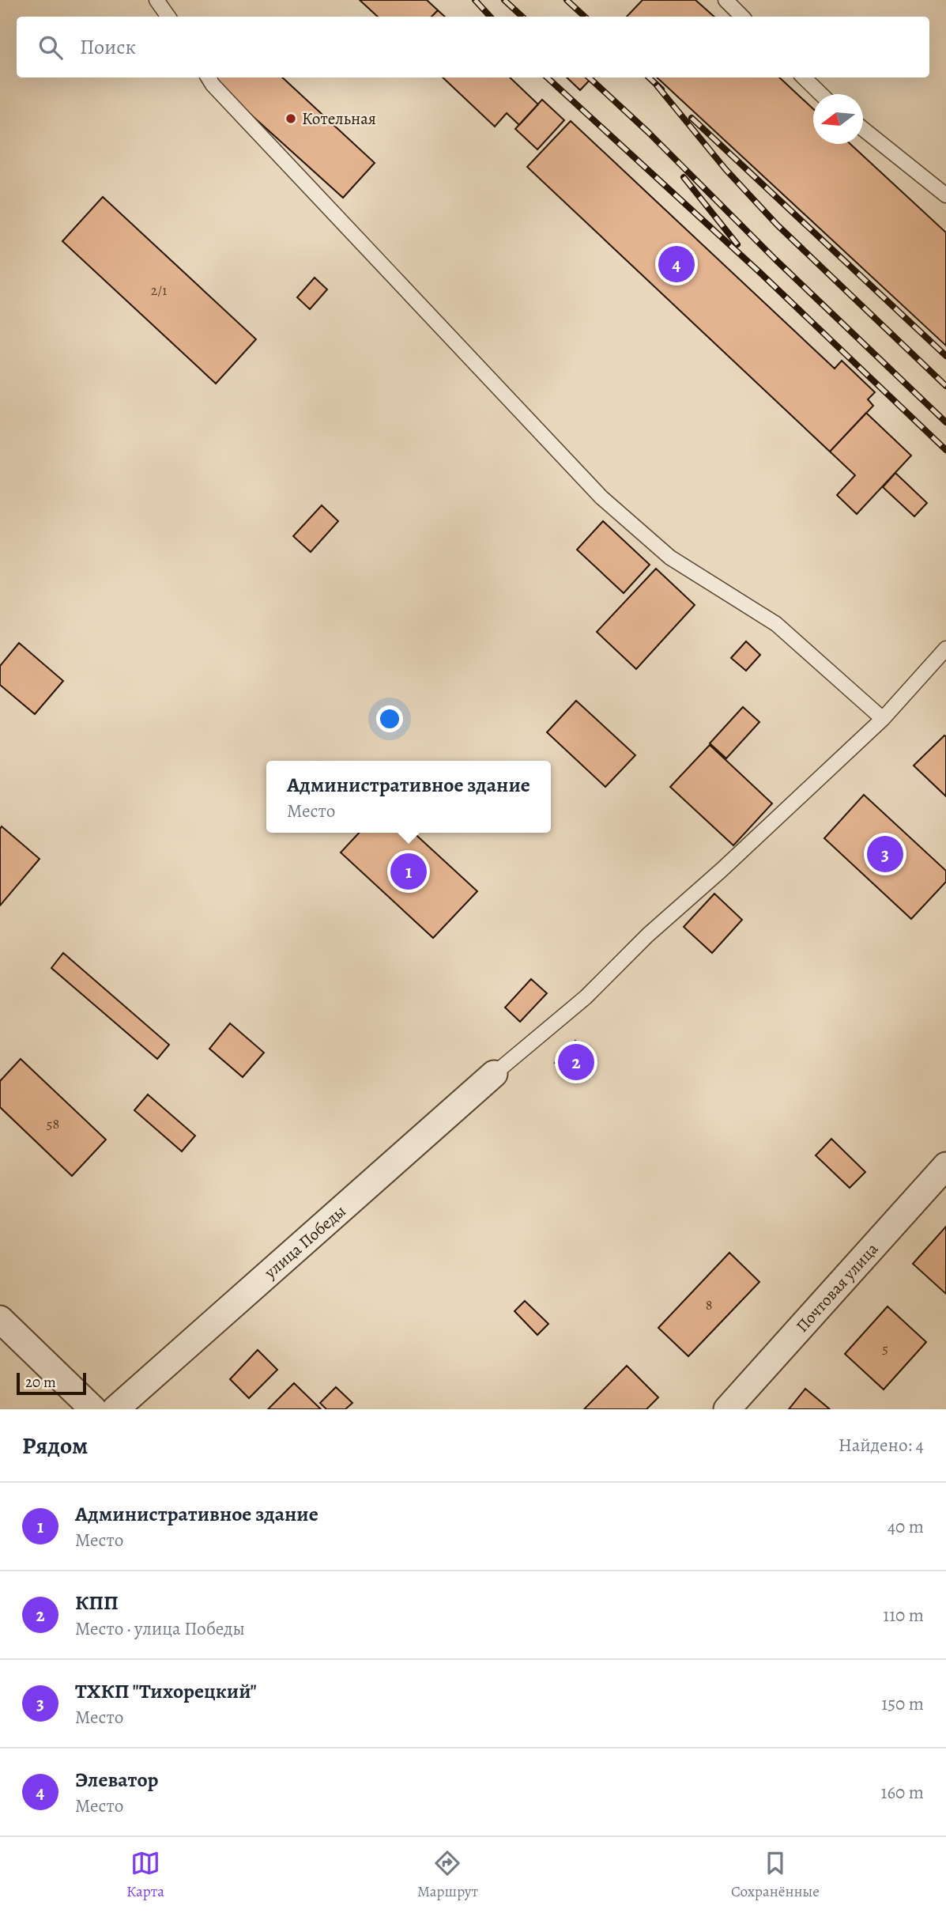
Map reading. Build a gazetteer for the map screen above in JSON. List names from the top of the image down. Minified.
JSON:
{"streets":{"street":["улица Победы","Почтовая улица"]},"places":["Котельная"],"house_numbers":["2/1","58","8","5"],"scale_bar":"20 m","north":"left","page":{"search":"Поиск","pins":["4","3","1","2"],"popup":["Административное здание","Место"],"scale":"20 m","heading":["Рядом","Найдено: 4"],"list":[{"mark":"1","name":"Административное здание","note":"Место","value":"40 m"},{"mark":"2","name":"КПП","note":"Место · улица Победы","value":"110 m"},{"mark":"3","name":"ТХКП \"Тихорецкий\"","note":"Место","value":"150 m"},{"mark":"4","name":"Элеватор","note":"Место","value":"160 m"}],"nav":["Карта","Маршрут","Сохранённые"]}}
